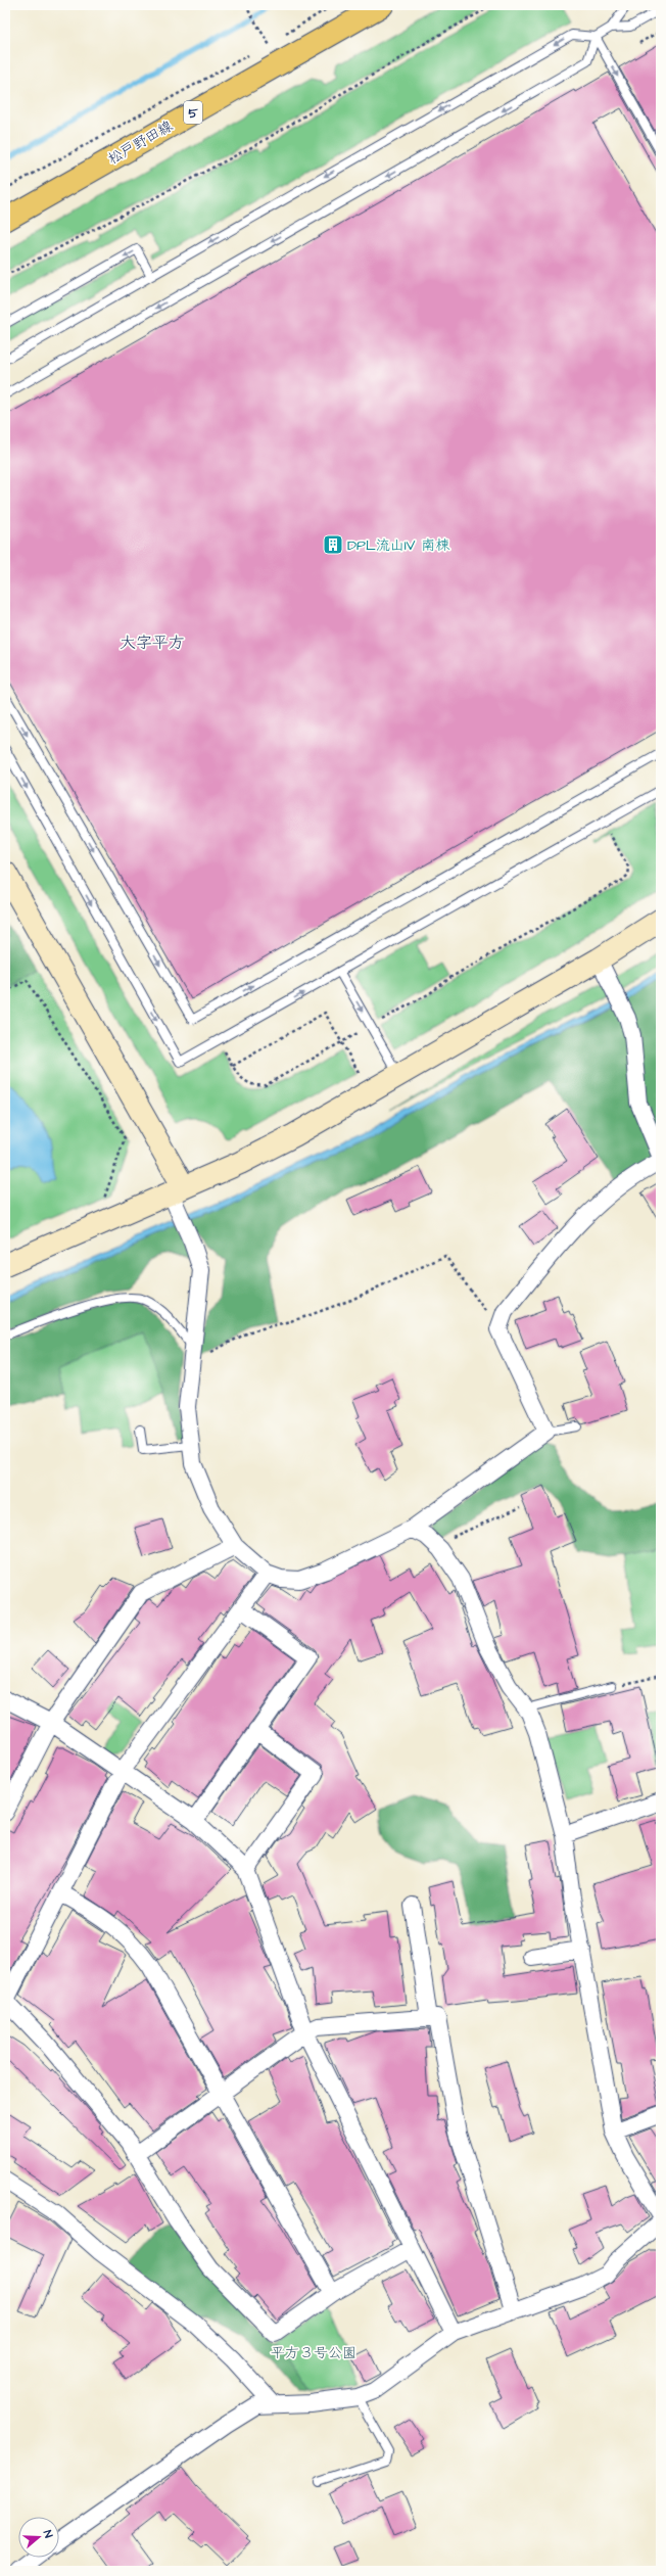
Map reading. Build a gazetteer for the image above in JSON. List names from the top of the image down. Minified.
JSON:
{"streets":{"main road":["5","松戸野田線"]},"districts":["大字平方"],"parks":["平方３号公園"],"places":{"building":["DPL流山IV 南棟"]},"north":"right"}
